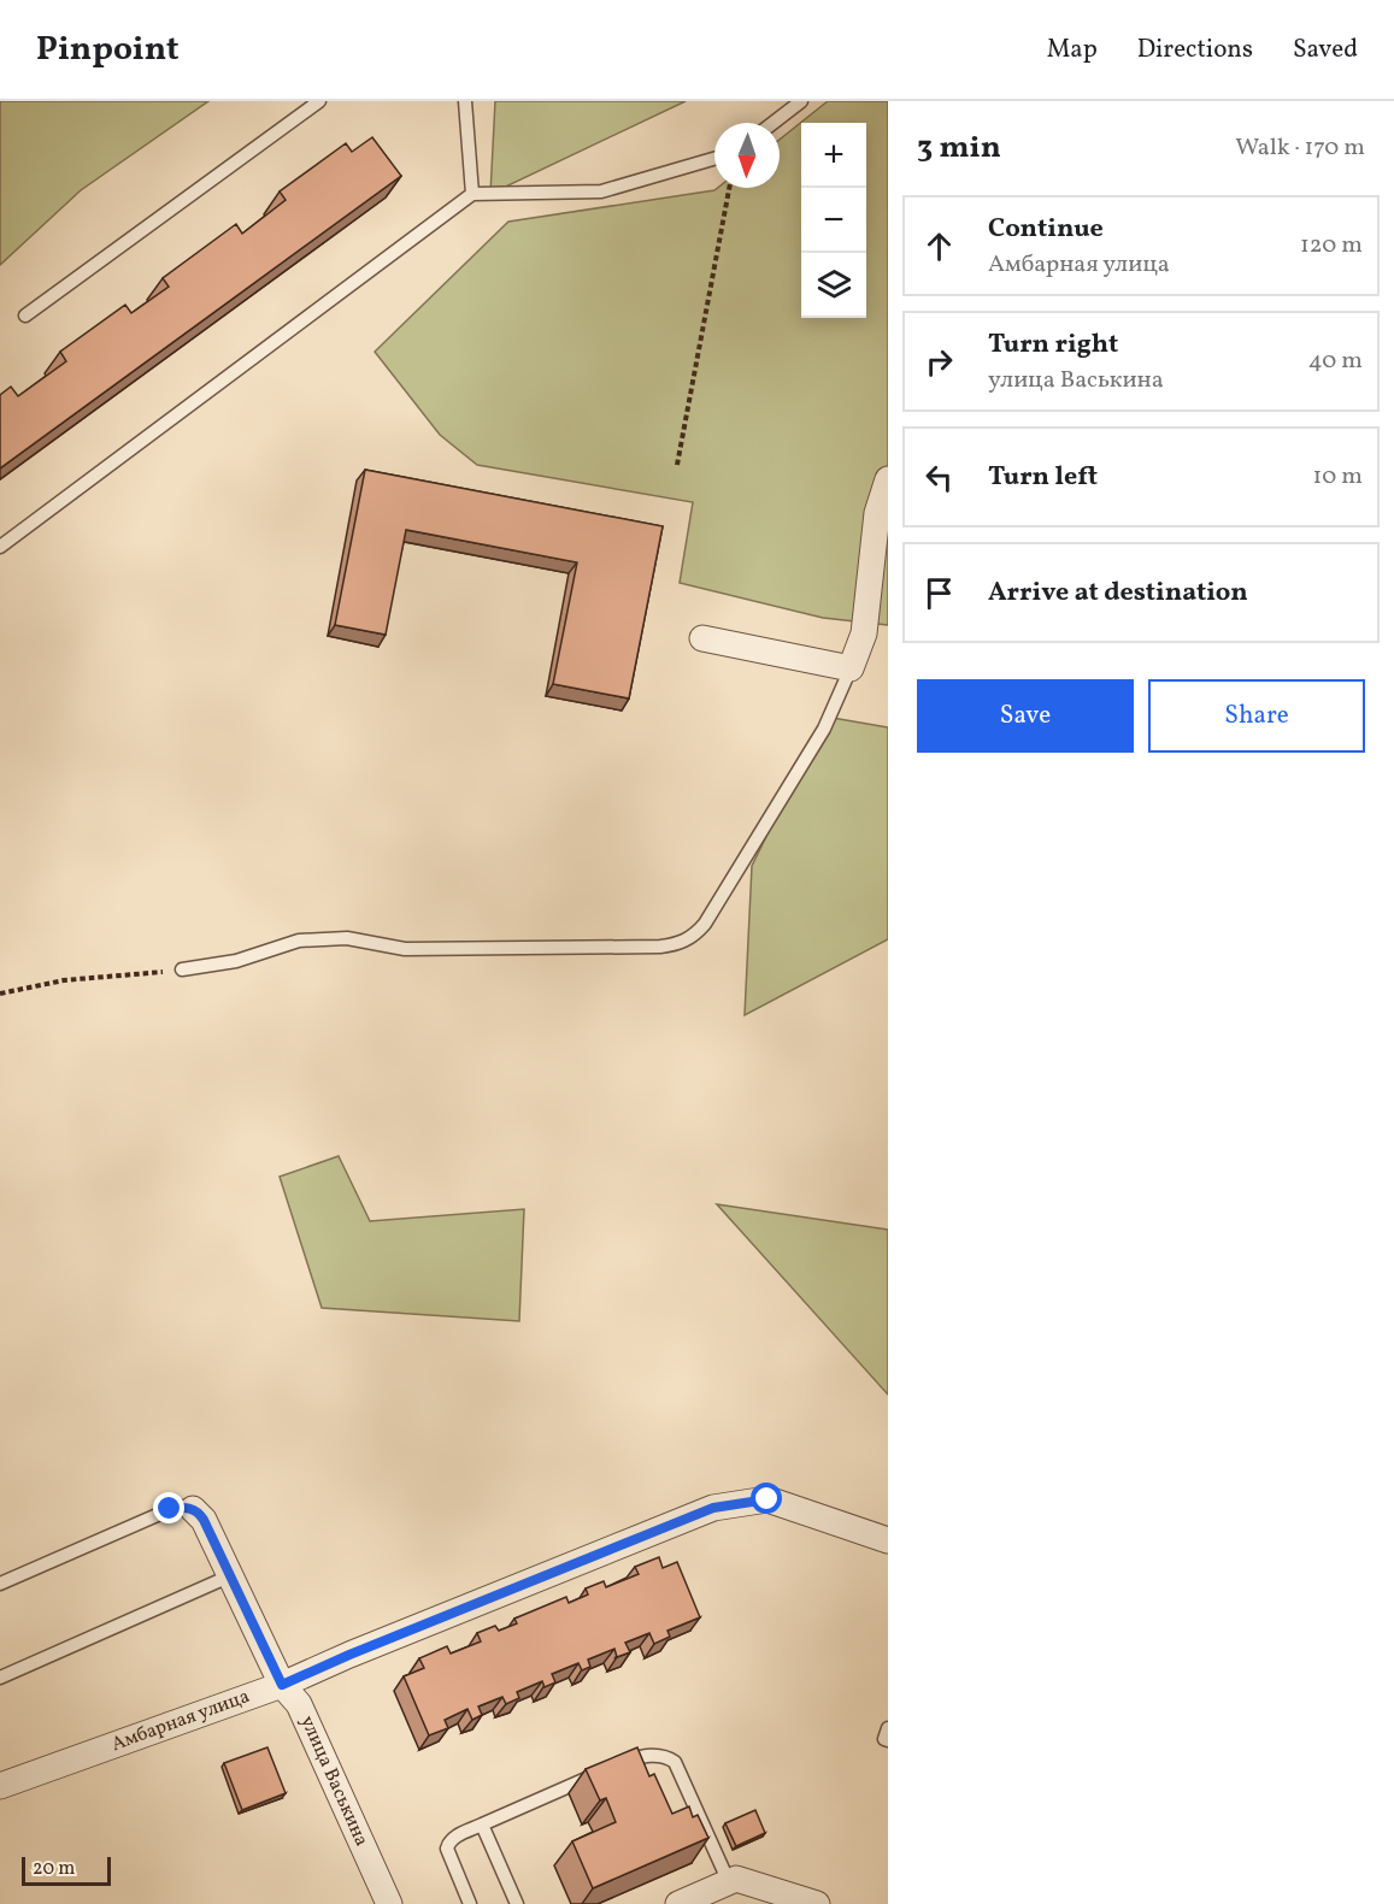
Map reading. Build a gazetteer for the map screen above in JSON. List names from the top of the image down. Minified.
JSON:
{"streets":{"street":["Амбарная улица","улица Васькина"]},"crossings":[["Амбарная улица","улица Васькина"]],"scale_bar":"20 m","north":"bottom","page":{"header":"Pinpoint","nav":["Map","Directions","Saved"],"heading":["3 min","Walk · 170 m"],"map_buttons":["+","−"],"list":[["Continue","Амбарная улица","120 m"],["Turn right","улица Васькина","40 m"],["Turn left","10 m"],"Arrive at destination"],"buttons":["Save","Share"],"scale":"20 m"}}
